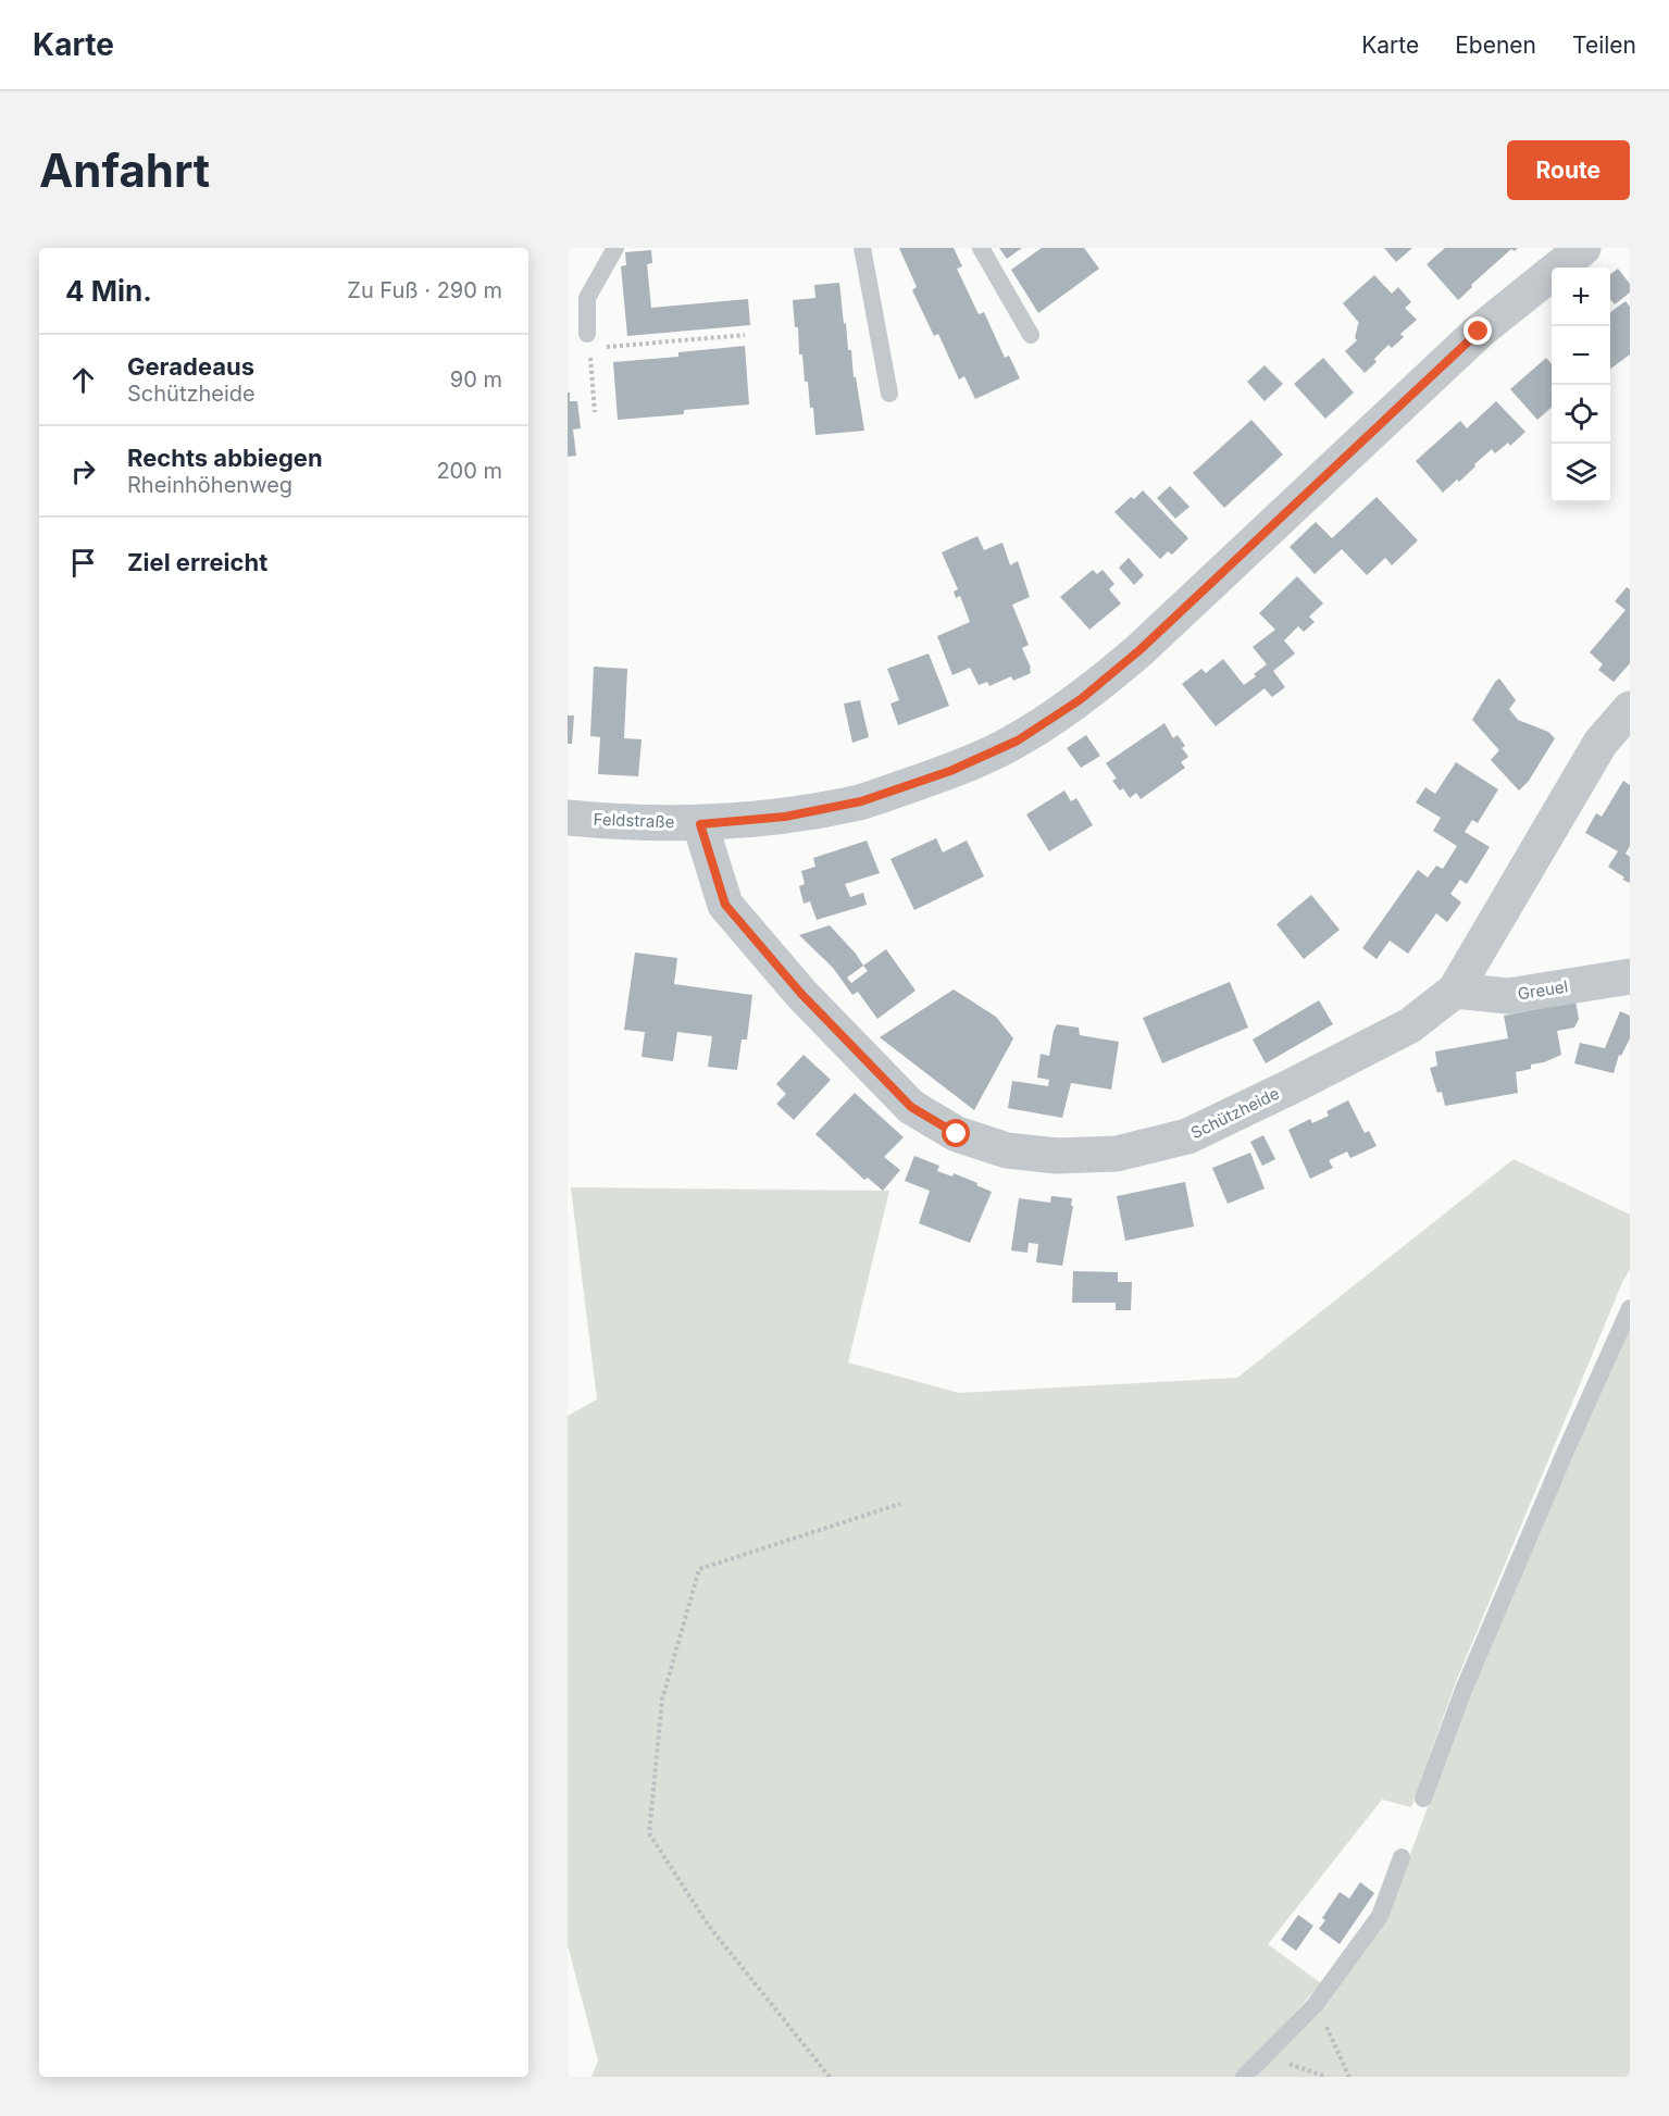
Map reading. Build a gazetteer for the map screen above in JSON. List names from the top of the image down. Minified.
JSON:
{"streets":{"street":["Feldstraße","Greuel","Schützheide"]},"crossings":[["Feldstraße","Schützheide"],["Greuel","Schützheide"]],"page":{"header":"Karte","nav":["Karte","Ebenen","Teilen"],"buttons":"Route","title":"Anfahrt","heading":["4 Min.","Zu Fuß · 290 m"],"map_buttons":["+","−"],"list":[["Geradeaus","Schützheide","90 m"],["Rechts abbiegen","Rheinhöhenweg","200 m"],"Ziel erreicht"]}}
